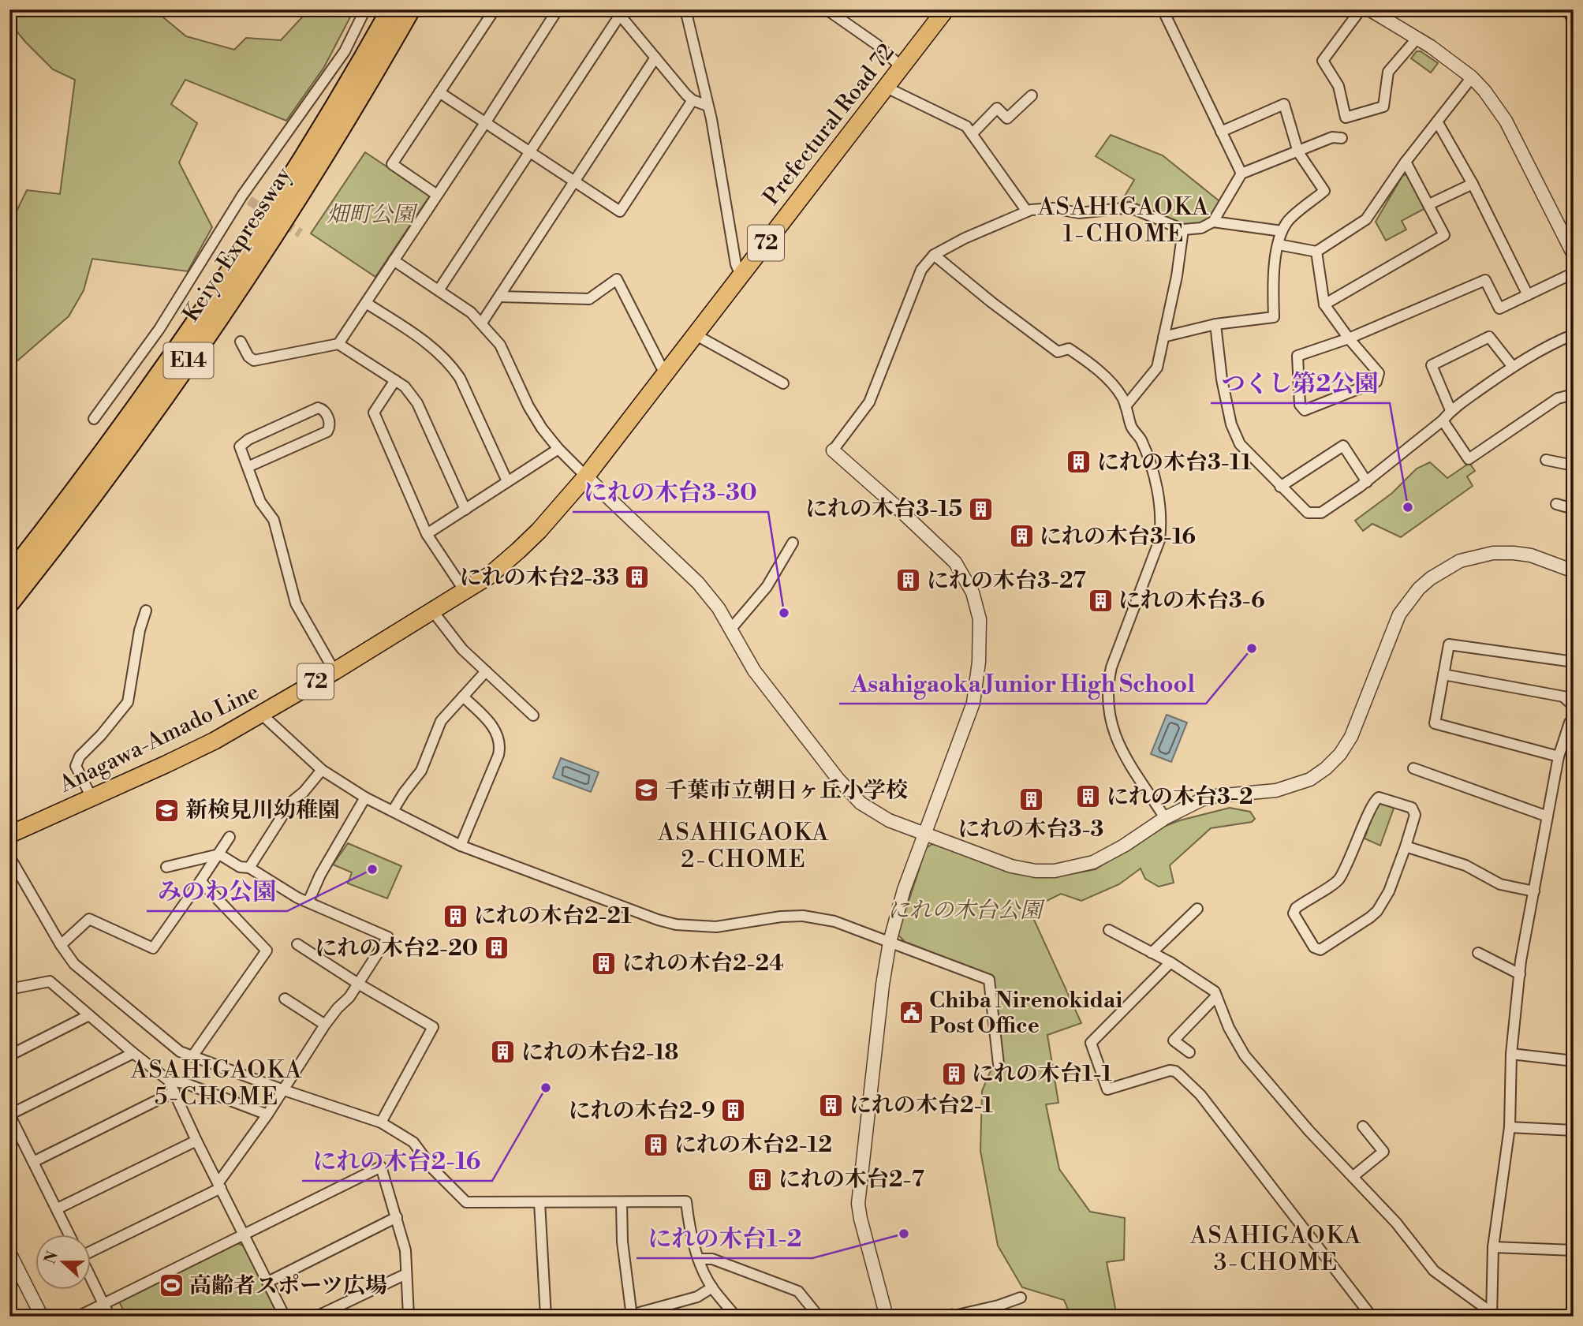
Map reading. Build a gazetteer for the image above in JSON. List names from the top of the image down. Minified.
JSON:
{"streets":{"highway":["Keiyo Expressway","E14"],"main road":["Prefectural Road 72","72","Anagawa-Amado Line"]},"crossings":[["Prefectural Road 72","Anagawa-Amado Line"]],"districts":["ASAHIGAOKA 1-CHOME","ASAHIGAOKA 2-CHOME","ASAHIGAOKA 5-CHOME","ASAHIGAOKA 3-CHOME"],"parks":["畑町公園","にれの木台公園"],"places":{"building":["にれの木台3-11","にれの木台3-15","にれの木台3-16","にれの木台2-33","にれの木台3-27","にれの木台3-6","にれの木台3-2","にれの木台3-3","にれの木台2-21","にれの木台2-20","にれの木台2-24","にれの木台2-18","にれの木台1-1","にれの木台2-1","にれの木台2-9","にれの木台2-12","にれの木台2-7"],"other":["つくし第2公園","にれの木台3-30","Asahigaoka Junior High School","みのわ公園","にれの木台2-16","にれの木台1-2"],"school or university":["千葉市立朝日ヶ丘小学校","新検見川幼稚園"],"public building":["Chiba Nirenokidai Post Office"],"sports":["高齢者スポーツ広場"]},"north":"left"}
